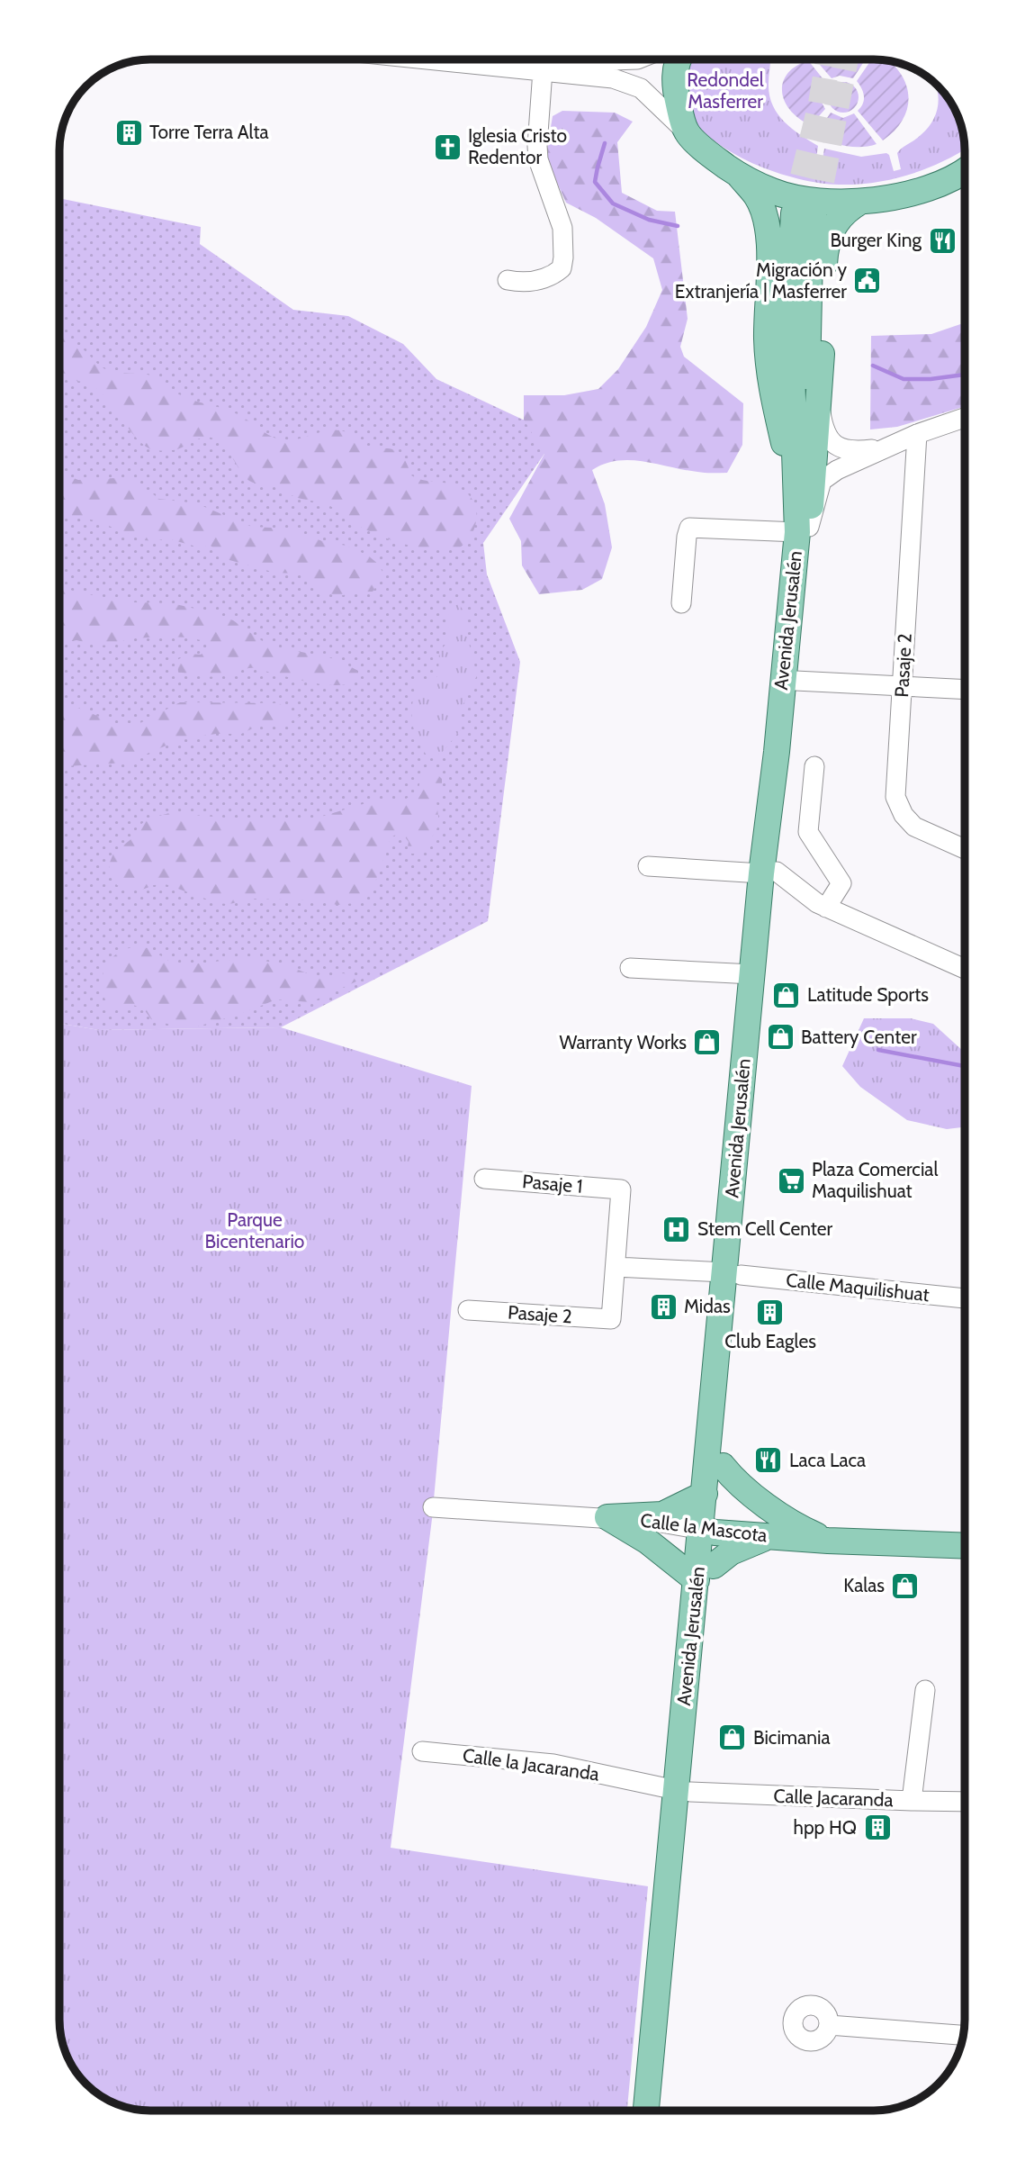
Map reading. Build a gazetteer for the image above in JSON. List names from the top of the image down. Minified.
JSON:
{"streets":{"main road":["Avenida Jerusalén","Calle la Mascota"],"street":["Pasaje 2","Pasaje 1","Calle Maquilishuat","Calle la Jacaranda","Calle Jacaranda"]},"crossings":[["Avenida Jerusalén","Calle Maquilishuat"],["Avenida Jerusalén","Calle la Mascota"],["Avenida Jerusalén","Calle la Jacaranda"],["Avenida Jerusalén","Calle Jacaranda"],["Pasaje 2","Pasaje 1"],["Pasaje 2","Calle Maquilishuat"],["Pasaje 1","Calle Maquilishuat"],["Calle la Jacaranda","Calle Jacaranda"]],"parks":["Redondel Masferrer","Parque Bicentenario"],"places":{"building":["Torre Terra Alta","Midas","Club Eagles","hpp HQ"],"church":["Iglesia Cristo Redentor"],"restaurant":["Burger King","Laca Laca"],"public building":["Migración y Extranjería | Masferrer"],"shop":["Latitude Sports","Battery Center","Warranty Works","Kalas","Bicimania"],"supermarket":["Plaza Comercial Maquilishuat"],"hospital":["Stem Cell Center"]}}
